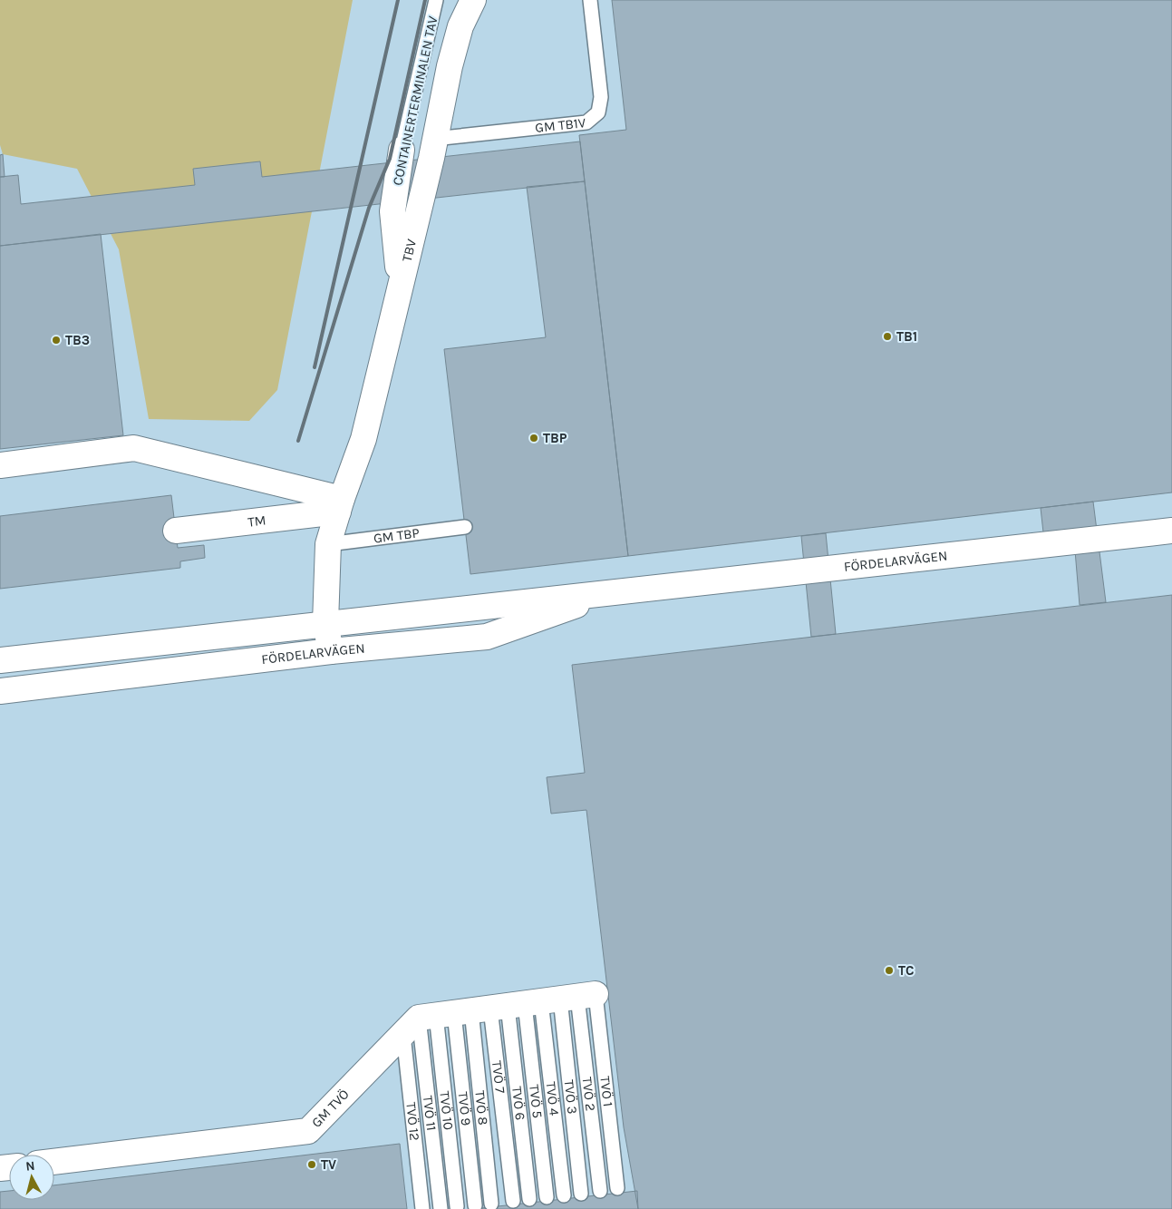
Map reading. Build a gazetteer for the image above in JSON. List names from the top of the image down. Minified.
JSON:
{"streets":{"street":["CONTAINERTERMINALEN TAV","TBV","TM","FÖRDELARVÄGEN","GM TVÖ"],"lane":["GM TB1V","GM TBP","TVÖ 7","TVÖ 1","TVÖ 2","TVÖ 3","TVÖ 4","TVÖ 5","TVÖ 6","TVÖ 8","TVÖ 9","TVÖ 10","TVÖ 11","TVÖ 12"]},"crossings":[["CONTAINERTERMINALEN TAV","TBV"],["GM TB1V","TBV"],["TBV","TM"],["TBV","GM TBP"],["TBV","FÖRDELARVÄGEN"],["TVÖ 7","TVÖ 1"],["TVÖ 7","TVÖ 2"],["TVÖ 7","TVÖ 3"],["TVÖ 7","TVÖ 4"],["TVÖ 7","TVÖ 5"],["TVÖ 7","TVÖ 6"],["TVÖ 7","TVÖ 8"],["TVÖ 7","GM TVÖ"],["TVÖ 7","TVÖ 9"],["TVÖ 7","TVÖ 10"],["TVÖ 7","TVÖ 11"],["TVÖ 7","TVÖ 12"],["TVÖ 1","TVÖ 2"],["TVÖ 1","TVÖ 3"],["TVÖ 1","TVÖ 4"],["TVÖ 1","TVÖ 5"],["TVÖ 1","TVÖ 6"],["TVÖ 1","TVÖ 8"],["TVÖ 1","GM TVÖ"],["TVÖ 1","TVÖ 9"],["TVÖ 1","TVÖ 10"],["TVÖ 1","TVÖ 11"],["TVÖ 1","TVÖ 12"],["TVÖ 2","TVÖ 3"],["TVÖ 2","TVÖ 4"],["TVÖ 2","TVÖ 5"],["TVÖ 2","TVÖ 6"],["TVÖ 2","TVÖ 8"],["TVÖ 2","GM TVÖ"],["TVÖ 2","TVÖ 9"],["TVÖ 2","TVÖ 10"],["TVÖ 2","TVÖ 11"],["TVÖ 2","TVÖ 12"],["TVÖ 3","TVÖ 4"],["TVÖ 3","TVÖ 5"],["TVÖ 3","TVÖ 6"],["TVÖ 3","TVÖ 8"],["TVÖ 3","GM TVÖ"],["TVÖ 3","TVÖ 9"],["TVÖ 3","TVÖ 10"],["TVÖ 3","TVÖ 11"],["TVÖ 3","TVÖ 12"],["TVÖ 4","TVÖ 5"],["TVÖ 4","TVÖ 6"],["TVÖ 4","TVÖ 8"],["TVÖ 4","GM TVÖ"],["TVÖ 4","TVÖ 9"],["TVÖ 4","TVÖ 10"],["TVÖ 4","TVÖ 11"],["TVÖ 4","TVÖ 12"],["TVÖ 5","TVÖ 6"],["TVÖ 5","TVÖ 8"],["TVÖ 5","GM TVÖ"],["TVÖ 5","TVÖ 9"],["TVÖ 5","TVÖ 10"],["TVÖ 5","TVÖ 11"],["TVÖ 5","TVÖ 12"],["TVÖ 6","TVÖ 8"],["TVÖ 6","GM TVÖ"],["TVÖ 6","TVÖ 9"],["TVÖ 6","TVÖ 10"],["TVÖ 6","TVÖ 11"],["TVÖ 6","TVÖ 12"],["TVÖ 8","GM TVÖ"],["TVÖ 8","TVÖ 9"],["TVÖ 8","TVÖ 10"],["TVÖ 8","TVÖ 11"],["TVÖ 8","TVÖ 12"],["GM TVÖ","TVÖ 9"],["GM TVÖ","TVÖ 10"],["GM TVÖ","TVÖ 11"],["GM TVÖ","TVÖ 12"],["TVÖ 9","TVÖ 10"],["TVÖ 9","TVÖ 11"],["TVÖ 9","TVÖ 12"],["TVÖ 10","TVÖ 11"],["TVÖ 10","TVÖ 12"],["TVÖ 11","TVÖ 12"]],"places":["TB1","TB3","TBP","TC","TV"],"north":"top"}
